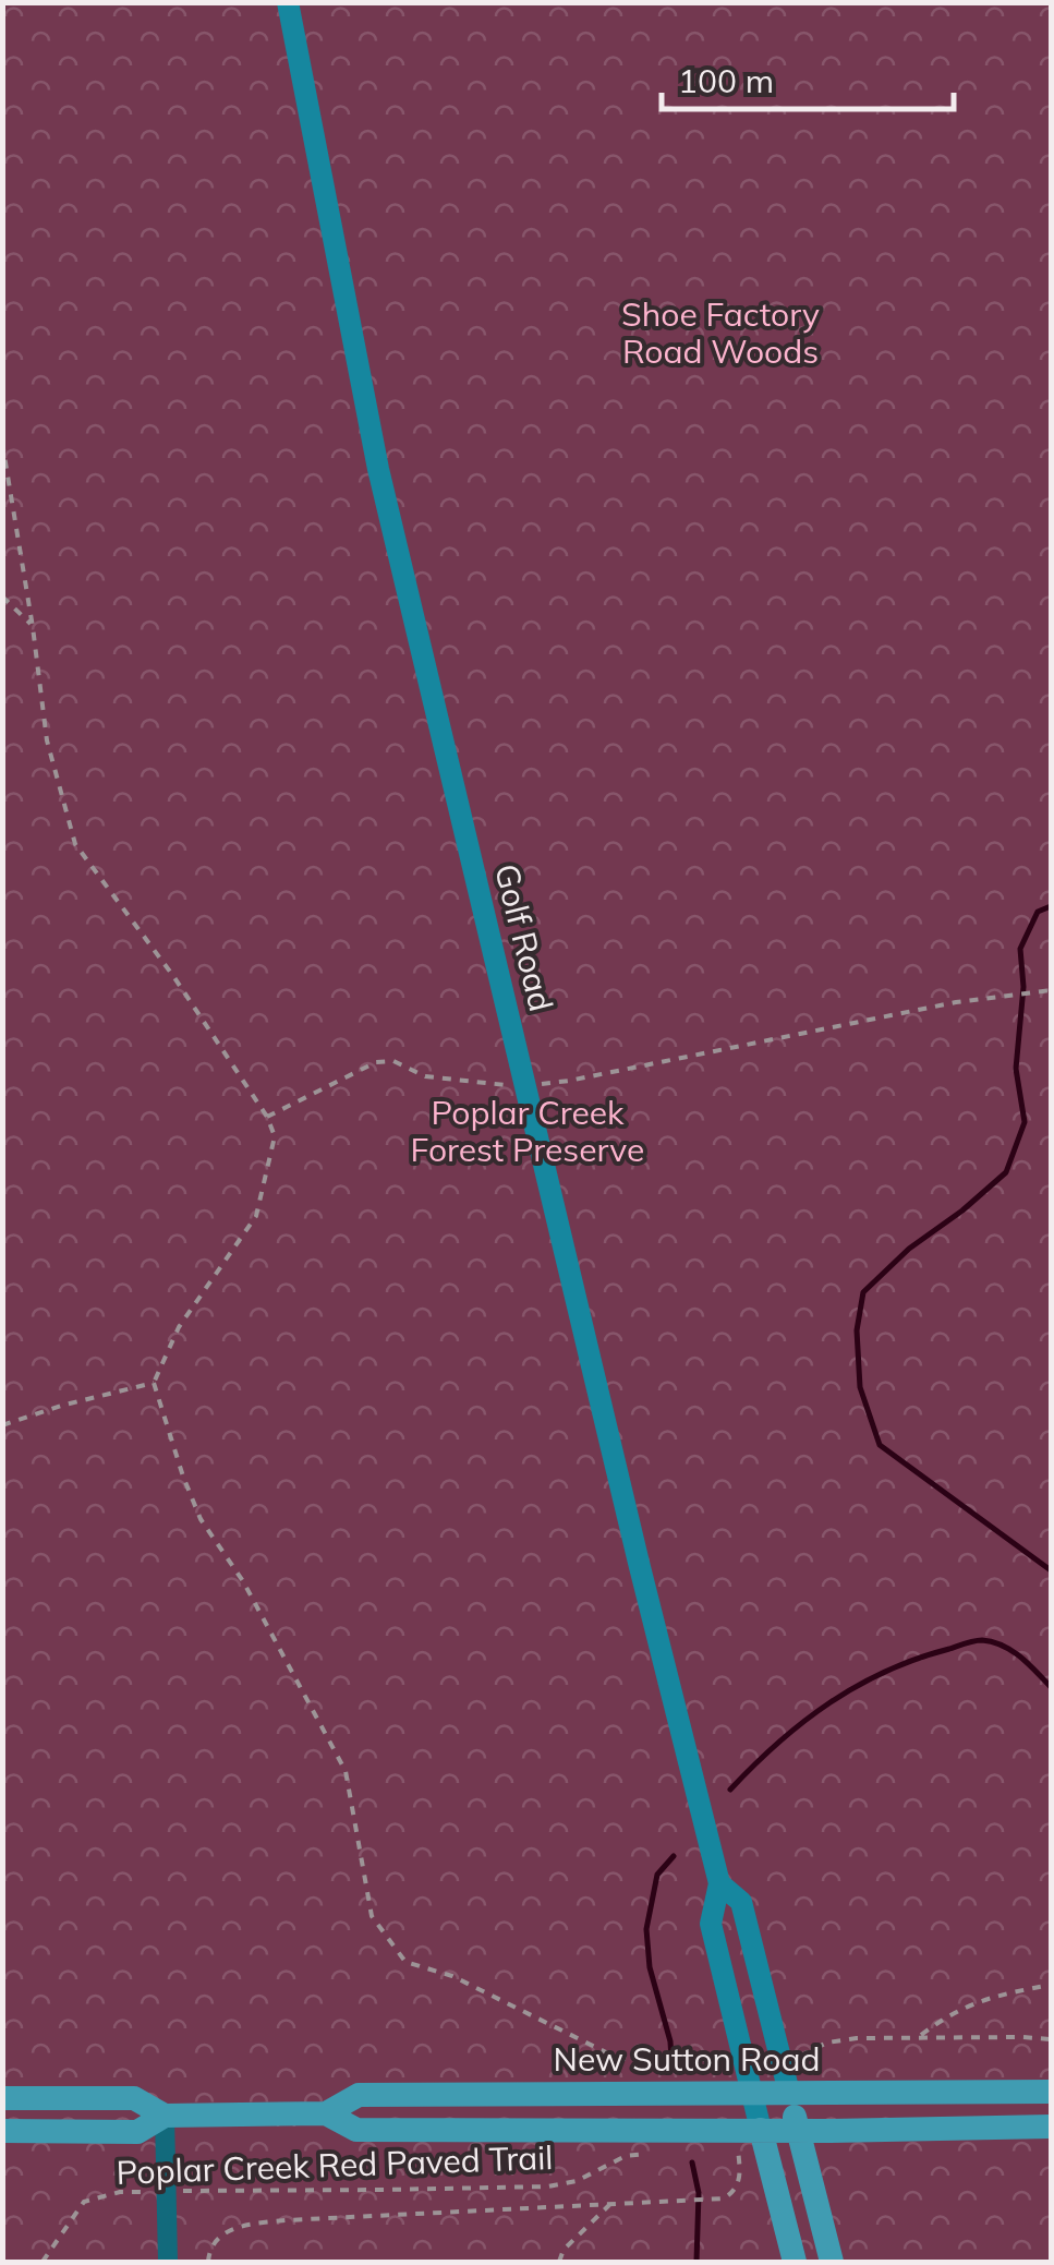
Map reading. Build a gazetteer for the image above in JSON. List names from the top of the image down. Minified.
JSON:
{"streets":{"main road":["Golf Road","New Sutton Road"],"path":["Poplar Creek Red Paved Trail"]},"crossings":[["Golf Road","New Sutton Road"]],"parks":["Shoe Factory Road Woods","Poplar Creek Forest Preserve"],"scale_bar":"100 m"}
